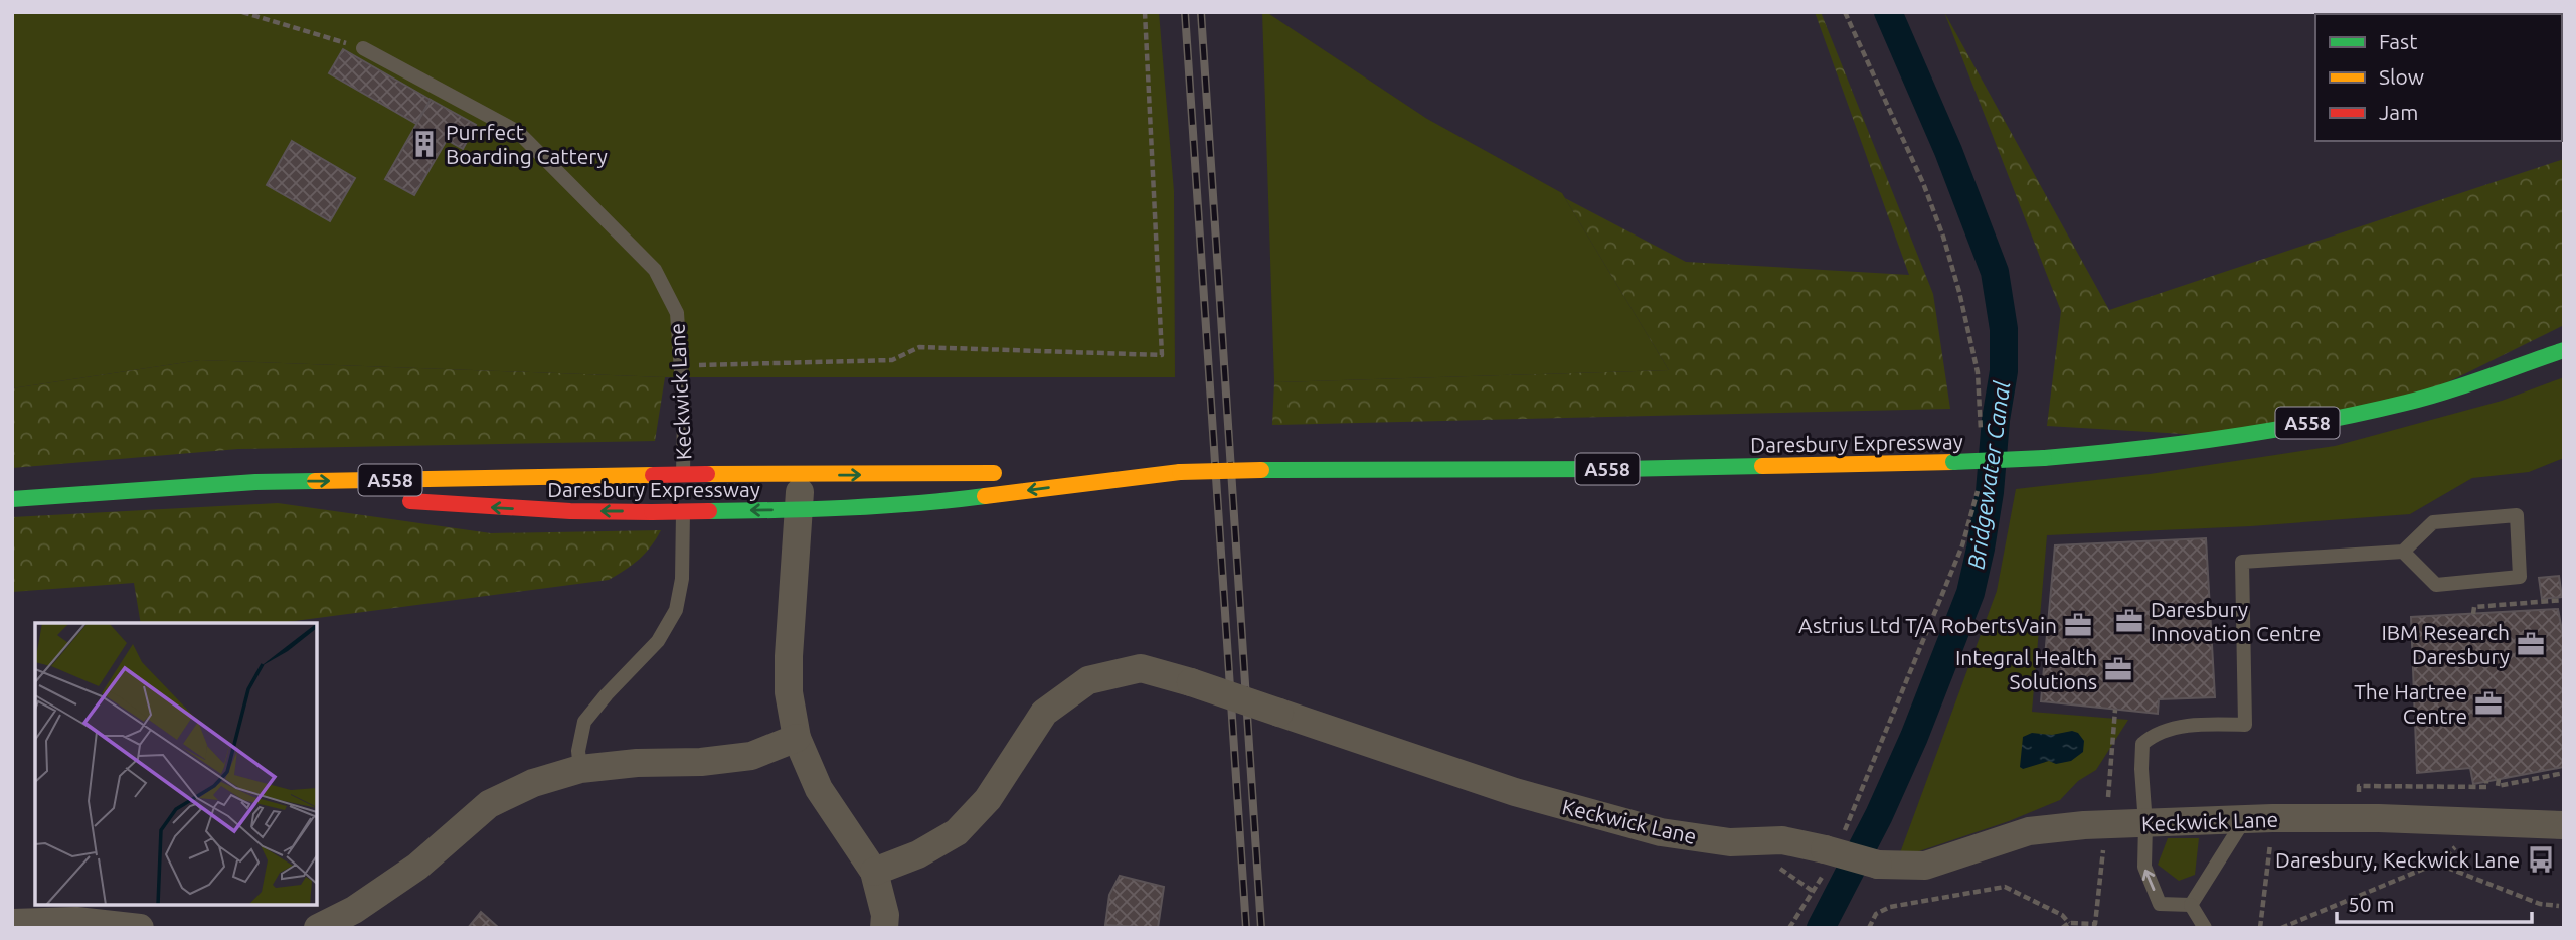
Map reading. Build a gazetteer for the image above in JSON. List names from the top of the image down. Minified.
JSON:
{"streets":{"main road":["A558","Daresbury Expressway"],"street":["Keckwick Lane"]},"water":["Bridgewater Canal"],"places":{"building":["Purrfect Boarding Cattery"],"office":["Daresbury Innovation Centre","Astrius Ltd T/A RobertsVain","IBM Research Daresbury","Integral Health Solutions","The Hartree Centre"],"bus stop":["Daresbury, Keckwick Lane"]},"legend":["Fast","Slow","Jam"],"scale_bar":"50 m"}
